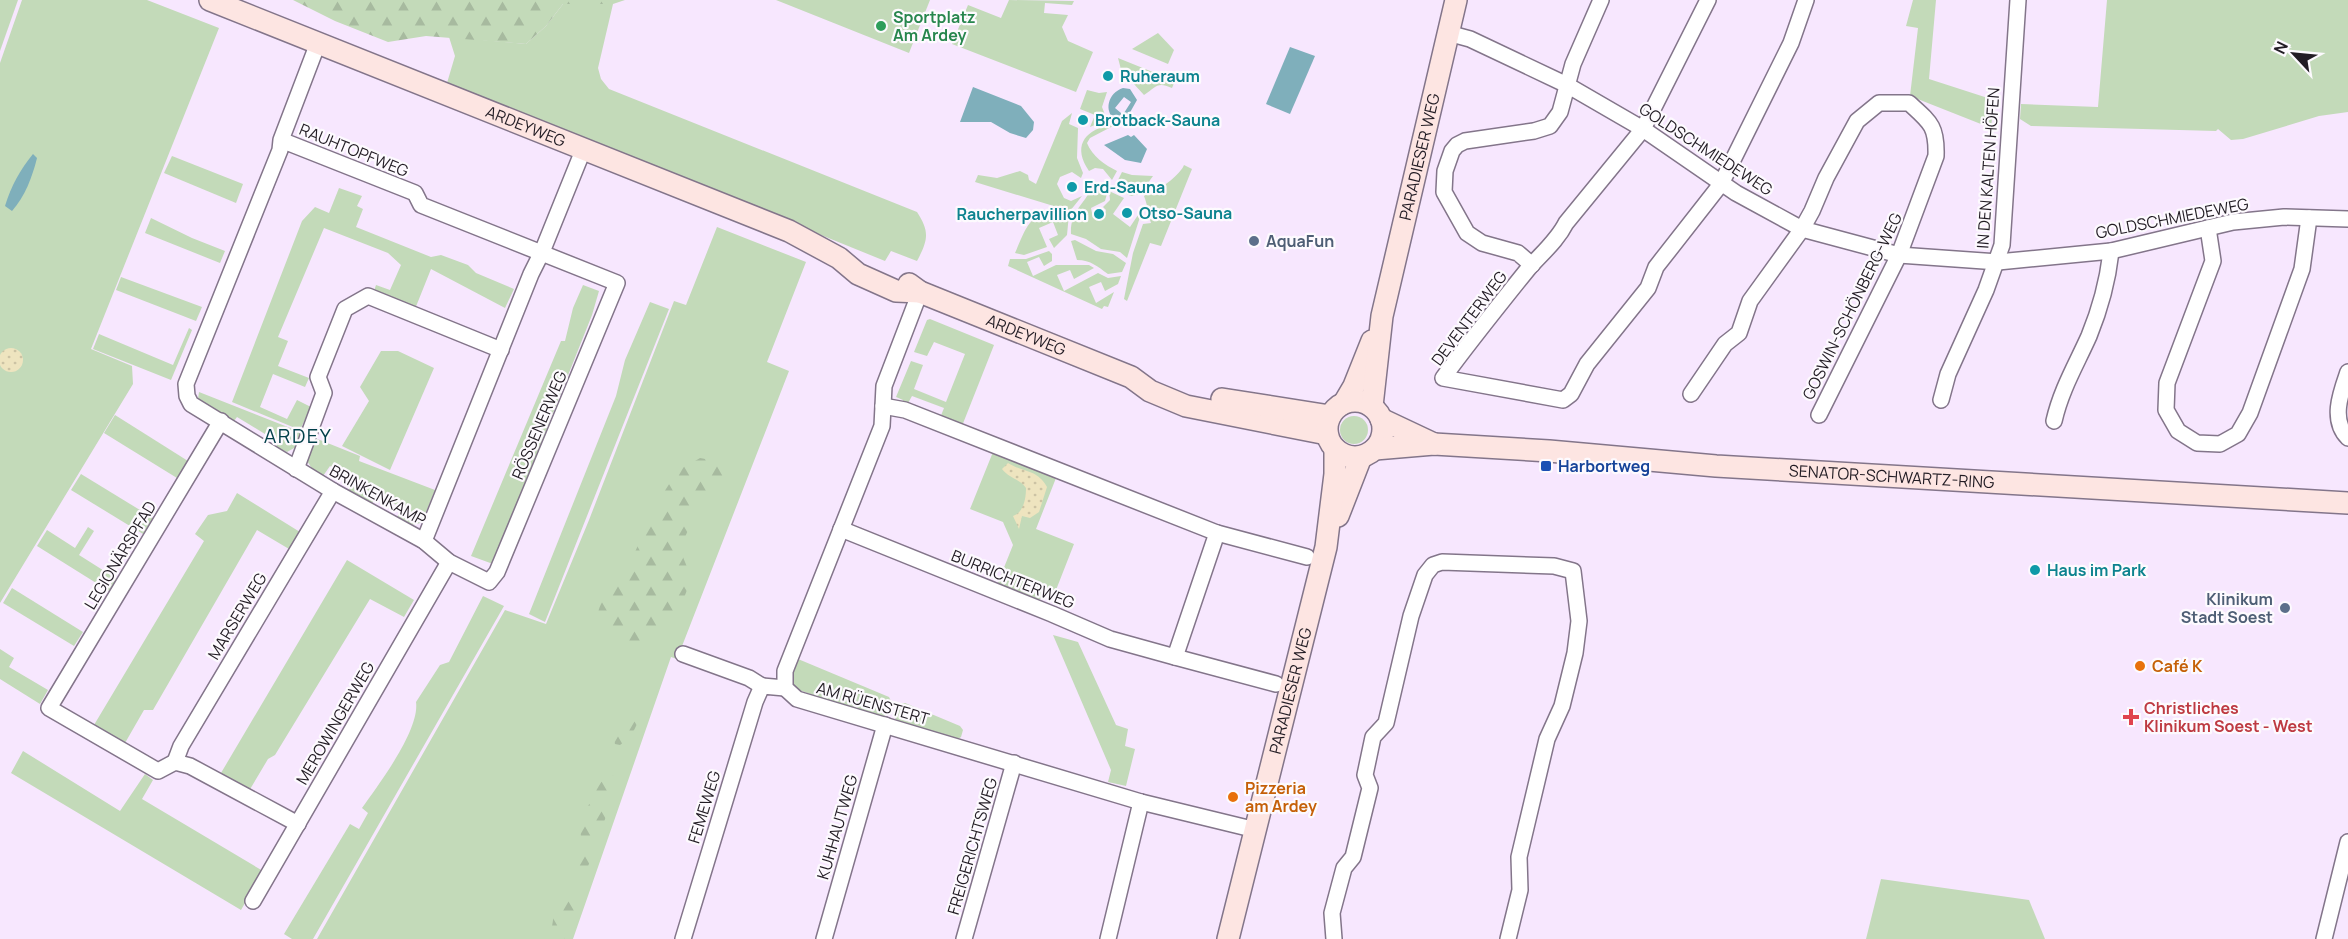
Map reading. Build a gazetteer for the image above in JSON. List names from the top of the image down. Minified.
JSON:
{"streets":{"main road":["ARDEYWEG","PARADIESER WEG","SENATOR-SCHWARTZ-RING"],"street":["GOLDSCHMIEDEWEG","RAUHTOPFWEG","IN DEN KALTEN HÖFEN","GOSWIN-SCHÖNBERG-WEG","DEVENTERWEG","RÖSSENERWEG","BRINKENKAMP","LEGIONÄRSPFAD","BURRICHTERWEG","MARSERWEG","AM RÜENSTERT","MEROWINGERWEG","FEMEWEG","KUHHAUTWEG","FREIGERICHTSWEG"]},"crossings":[["ARDEYWEG","PARADIESER WEG"],["ARDEYWEG","SENATOR-SCHWARTZ-RING"],["ARDEYWEG","BRINKENKAMP"],["GOLDSCHMIEDEWEG","PARADIESER WEG"],["GOLDSCHMIEDEWEG","IN DEN KALTEN HÖFEN"],["GOLDSCHMIEDEWEG","GOSWIN-SCHÖNBERG-WEG"],["GOLDSCHMIEDEWEG","DEVENTERWEG"],["RAUHTOPFWEG","RÖSSENERWEG"],["RAUHTOPFWEG","BRINKENKAMP"],["PARADIESER WEG","SENATOR-SCHWARTZ-RING"],["PARADIESER WEG","AM RÜENSTERT"],["RÖSSENERWEG","BRINKENKAMP"],["RÖSSENERWEG","MEROWINGERWEG"],["BRINKENKAMP","LEGIONÄRSPFAD"],["BRINKENKAMP","MARSERWEG"],["LEGIONÄRSPFAD","MARSERWEG"],["AM RÜENSTERT","KUHHAUTWEG"],["AM RÜENSTERT","FREIGERICHTSWEG"]],"districts":["ARDEY"],"places":{"other":["Sportplatz Am Ardey","Ruheraum","Brotback-Sauna","Erd-Sauna","Otso-Sauna","Raucherpavillion","AquaFun","Haus im Park","Klinikum Stadt Soest","Café K","Pizzeria am Ardey"],"transit":["Harbortweg"],"health":["Christliches Klinikum Soest - West"]},"north":"top left"}
